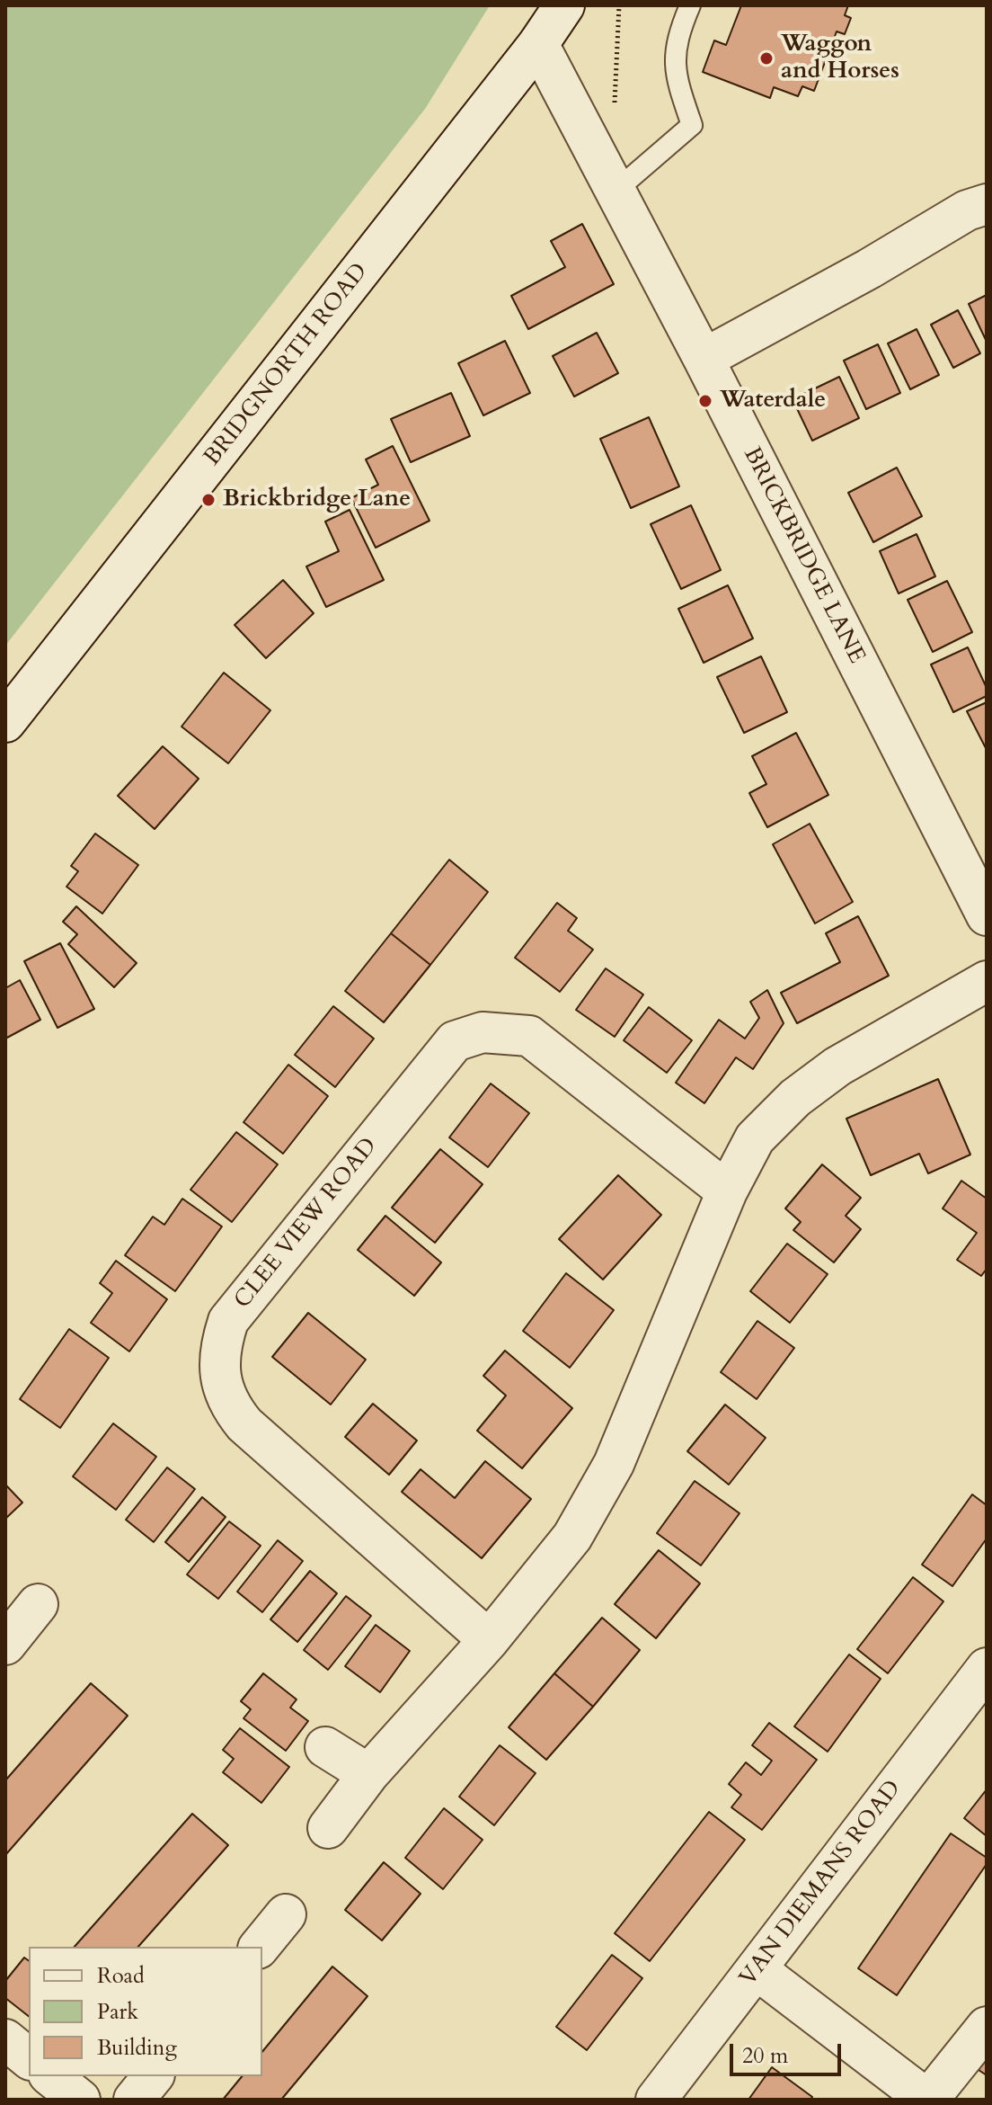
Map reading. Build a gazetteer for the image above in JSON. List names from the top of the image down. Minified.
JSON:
{"streets":{"street":["BRIDGNORTH ROAD","BRICKBRIDGE LANE","CLEE VIEW ROAD","VAN DIEMANS ROAD"]},"crossings":[["BRIDGNORTH ROAD","BRICKBRIDGE LANE"]],"places":["Waggon and Horses","Waterdale","Brickbridge Lane"],"legend":["Road","Park","Building"],"scale_bar":"20 m"}
